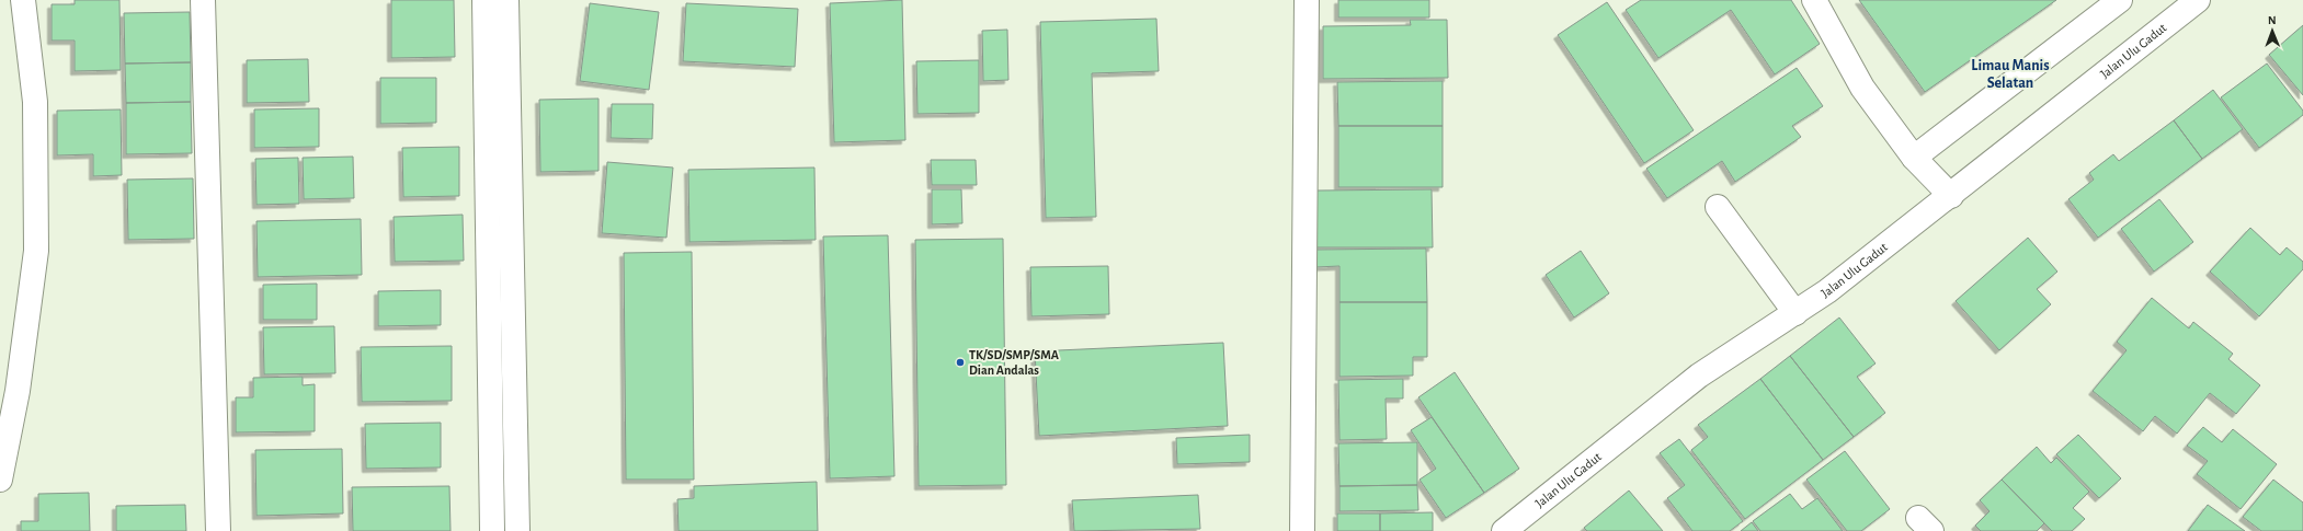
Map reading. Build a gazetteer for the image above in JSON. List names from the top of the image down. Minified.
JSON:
{"streets":{"street":["Jalan Ulu Gadut"]},"districts":["Limau Manis Selatan"],"places":["TK/SD/SMP/SMA Dian Andalas"],"north":"top"}
